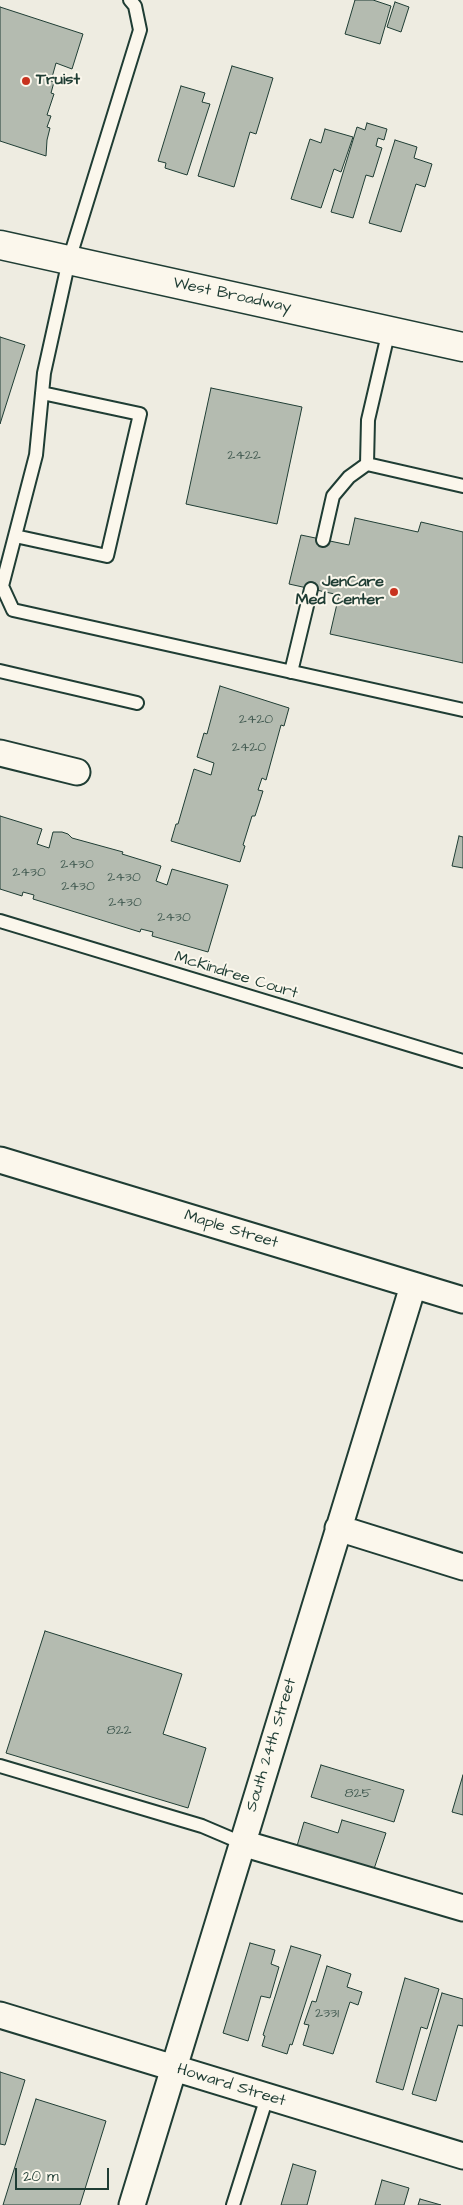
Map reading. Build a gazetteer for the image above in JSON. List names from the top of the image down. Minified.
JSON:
{"streets":{"street":["West Broadway","Maple Street","South 24th Street","Howard Street"],"lane":["McKindree Court"]},"crossings":[["Maple Street","South 24th Street"],["South 24th Street","Howard Street"]],"places":["Truist","JenCare Med Center"],"house_numbers":["2422","2420","2420","2430","2430","2430","2430","2430","2430","822","825","2331"],"scale_bar":"20 m"}
